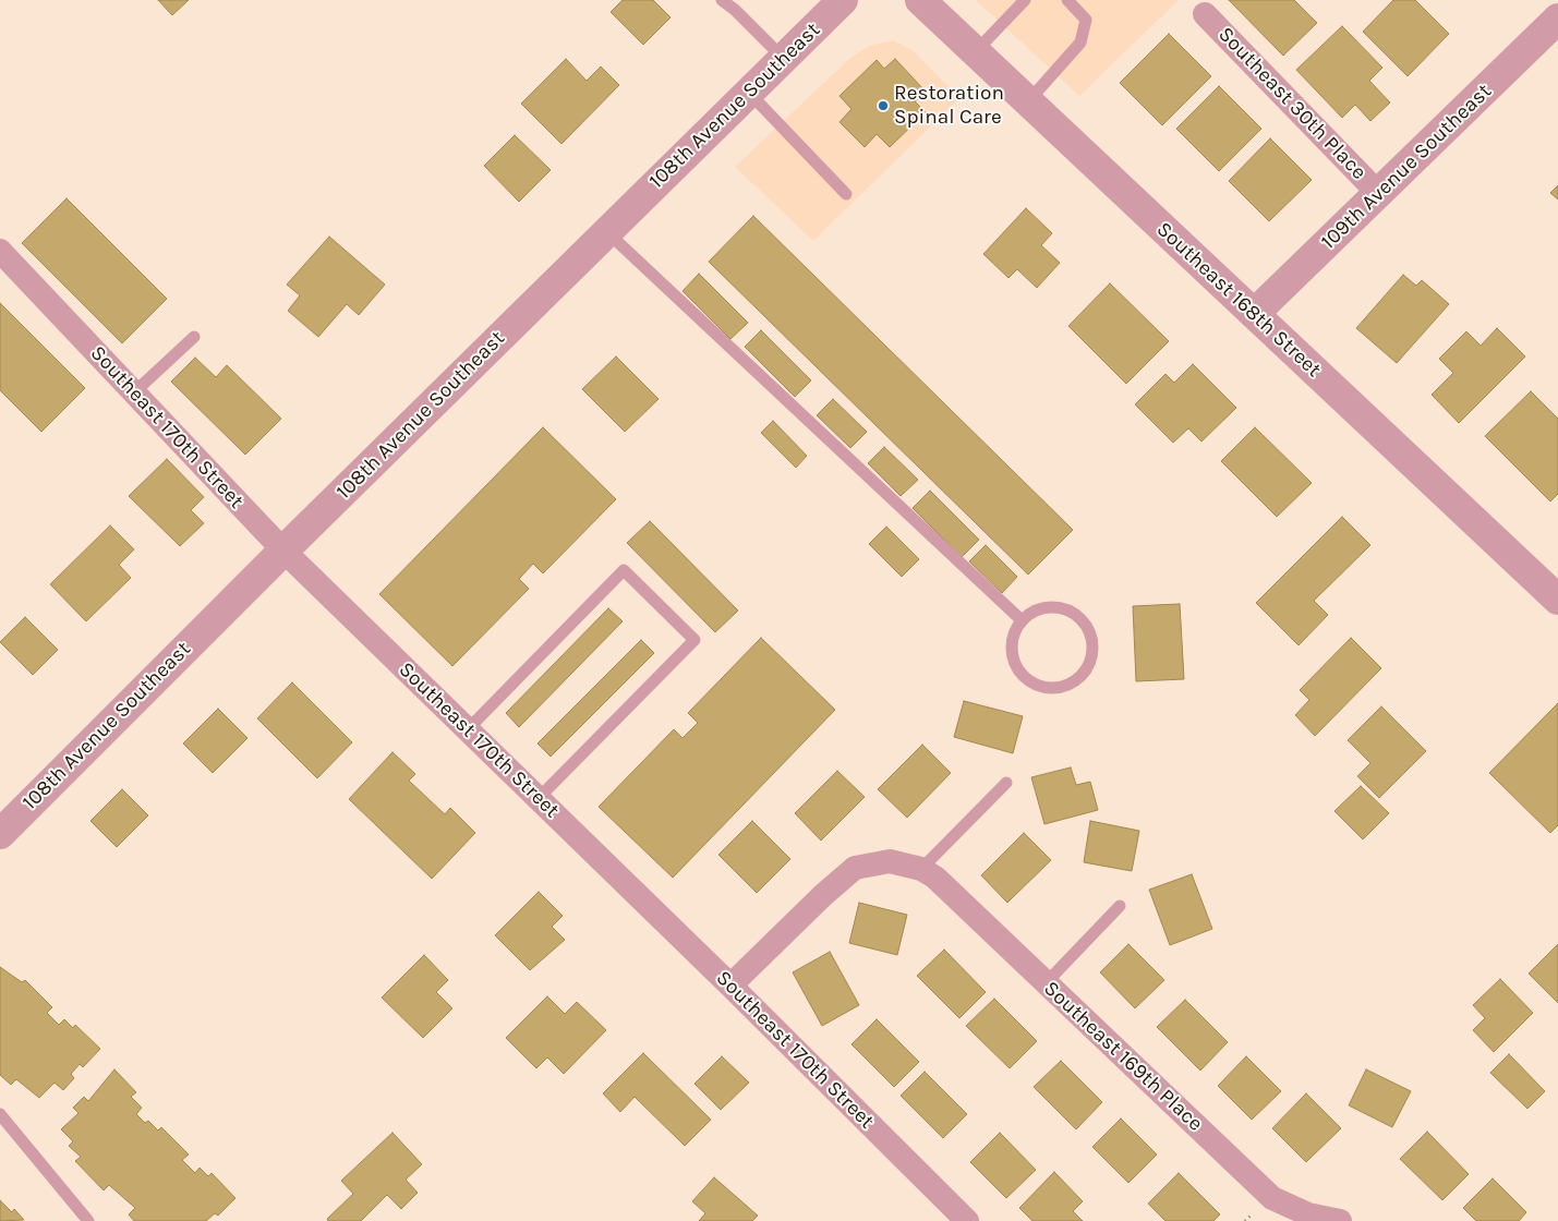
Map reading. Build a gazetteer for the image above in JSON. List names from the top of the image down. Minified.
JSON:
{"streets":{"street":["Southeast 30th Place","108th Avenue Southeast","109th Avenue Southeast","Southeast 168th Street","Southeast 170th Street","Southeast 169th Place"]},"crossings":[["Southeast 30th Place","109th Avenue Southeast"],["108th Avenue Southeast","Southeast 170th Street"],["109th Avenue Southeast","Southeast 168th Street"]],"places":["Restoration Spinal Care"]}
